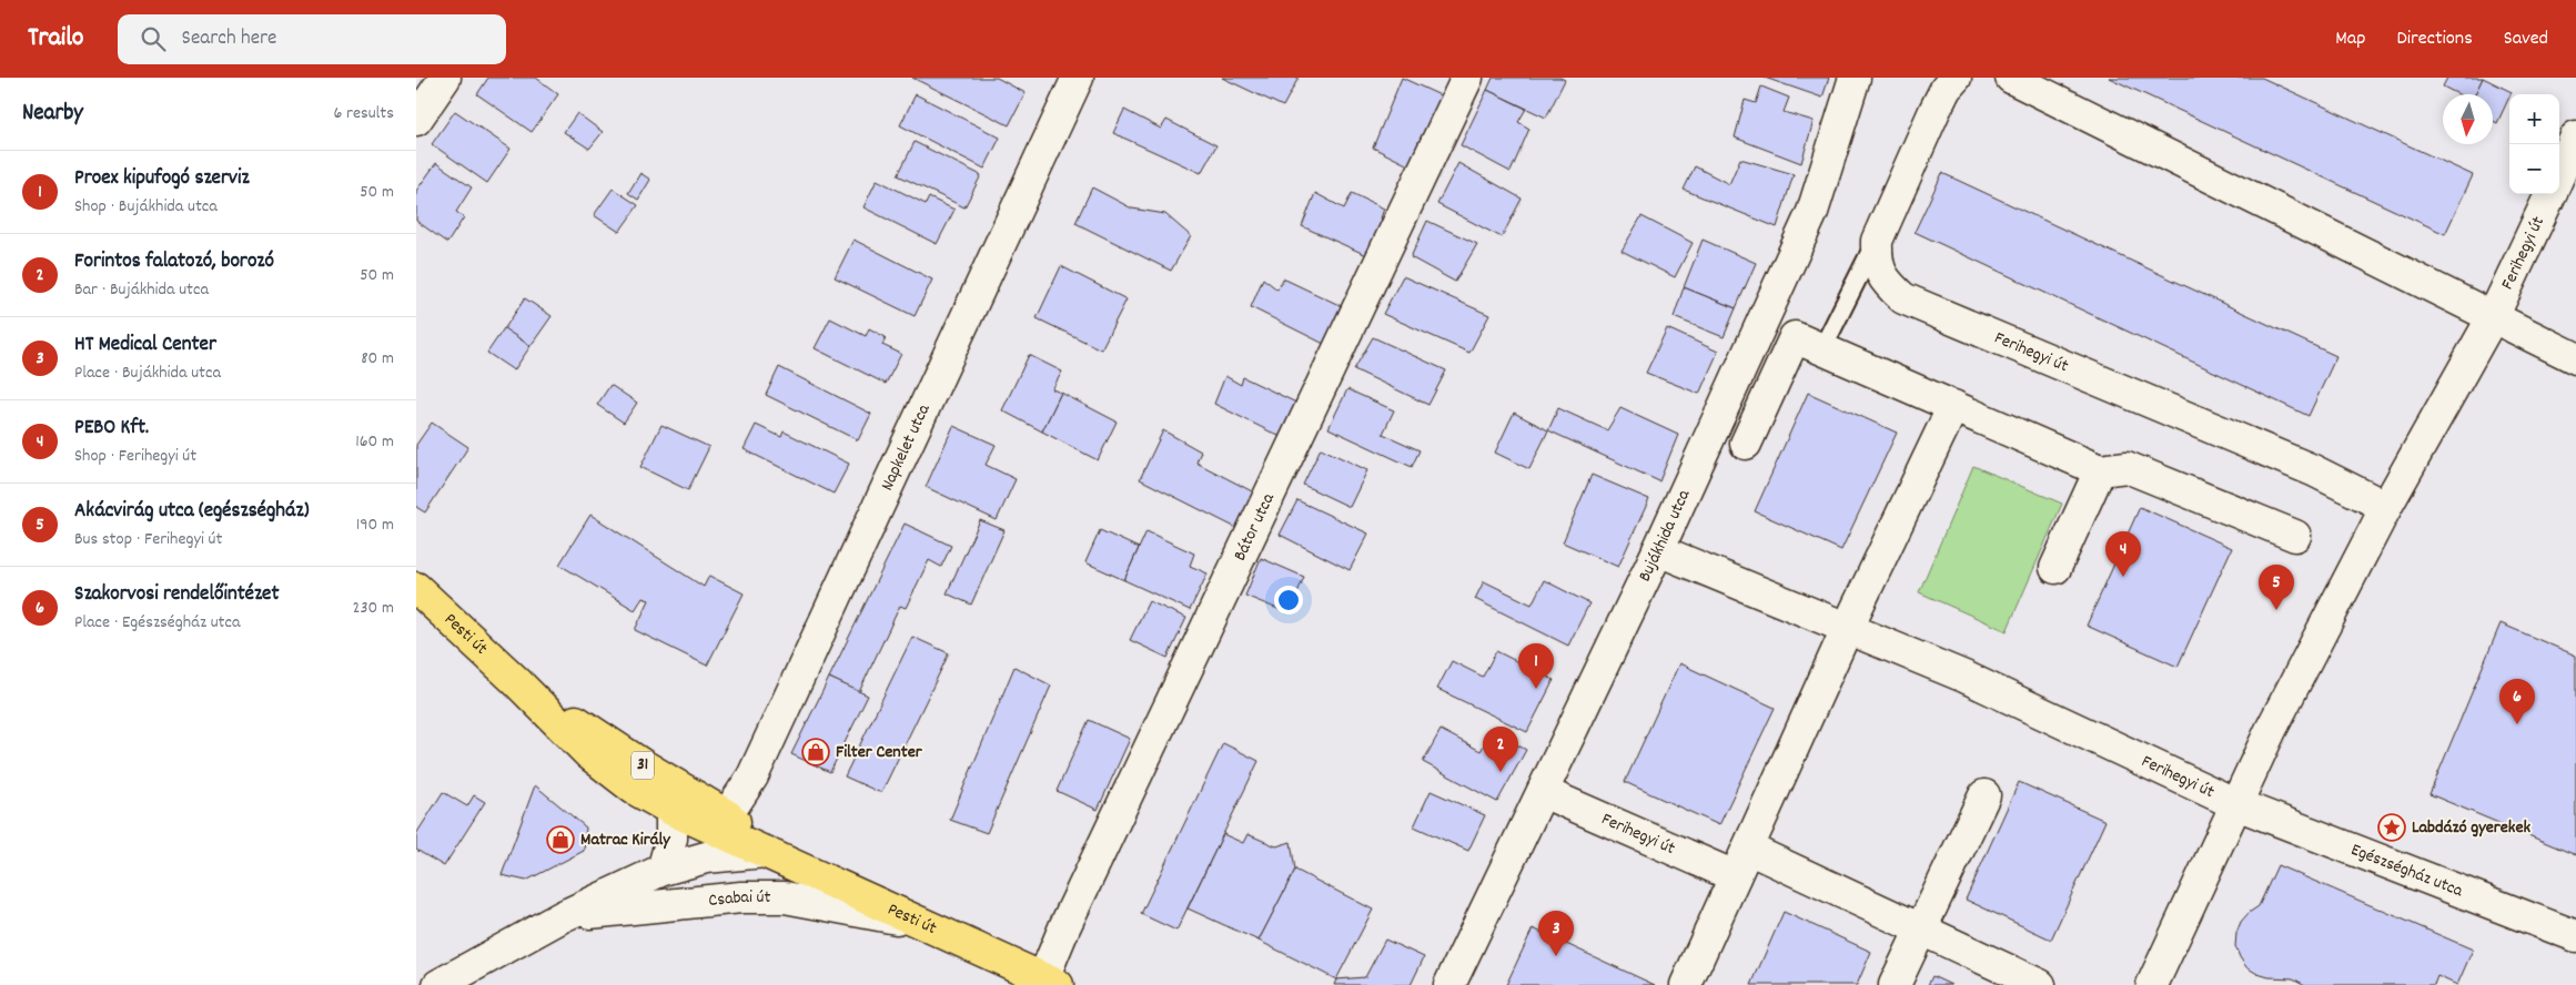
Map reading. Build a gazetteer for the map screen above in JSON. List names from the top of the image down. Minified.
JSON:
{"streets":{"main road":["Pesti út","31"],"street":["Ferihegyi út","Napkelet utca","Bátor utca","Bujákhida utca","Egészségház utca","Csabai út"]},"crossings":[["Ferihegyi út","Bujákhida utca"],["Ferihegyi út","Egészségház utca"],["Napkelet utca","Pesti út"],["Bátor utca","Pesti út"],["Pesti út","Csabai út"]],"places":{"shop":["Filter Center","Matrac Király"],"place":["Labdázó gyerekek"]},"north":"bottom","page":{"header":"Trailo","search":"Search here","nav":["Map","Directions","Saved"],"heading":["Nearby","6 results"],"map_buttons":["+","−"],"list":[{"mark":"1","name":"Proex kipufogó szerviz","note":"Shop · Bujákhida utca","value":"50 m"},{"mark":"2","name":"Forintos falatozó, borozó","note":"Bar · Bujákhida utca","value":"50 m"},{"mark":"3","name":"HT Medical Center","note":"Place · Bujákhida utca","value":"80 m"},{"mark":"4","name":"PEBO Kft.","note":"Shop · Ferihegyi út","value":"160 m"},{"mark":"5","name":"Akácvirág utca (egészségház)","note":"Bus stop · Ferihegyi út","value":"190 m"},{"mark":"6","name":"Szakorvosi rendelőintézet","note":"Place · Egészségház utca","value":"230 m"}],"pins":["4","5","1","6","2","3"]}}
